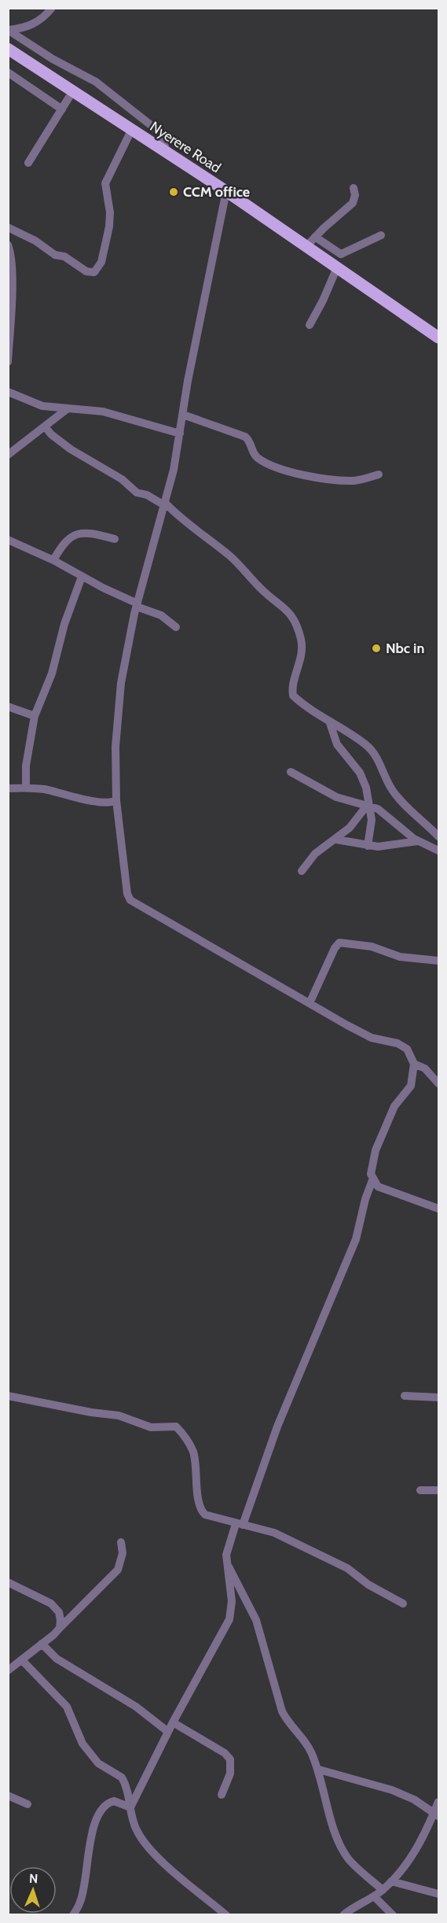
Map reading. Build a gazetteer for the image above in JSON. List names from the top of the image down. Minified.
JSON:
{"streets":{"main road":["Nyerere Road"]},"places":["CCM office","Nbc in"],"north":"top"}
